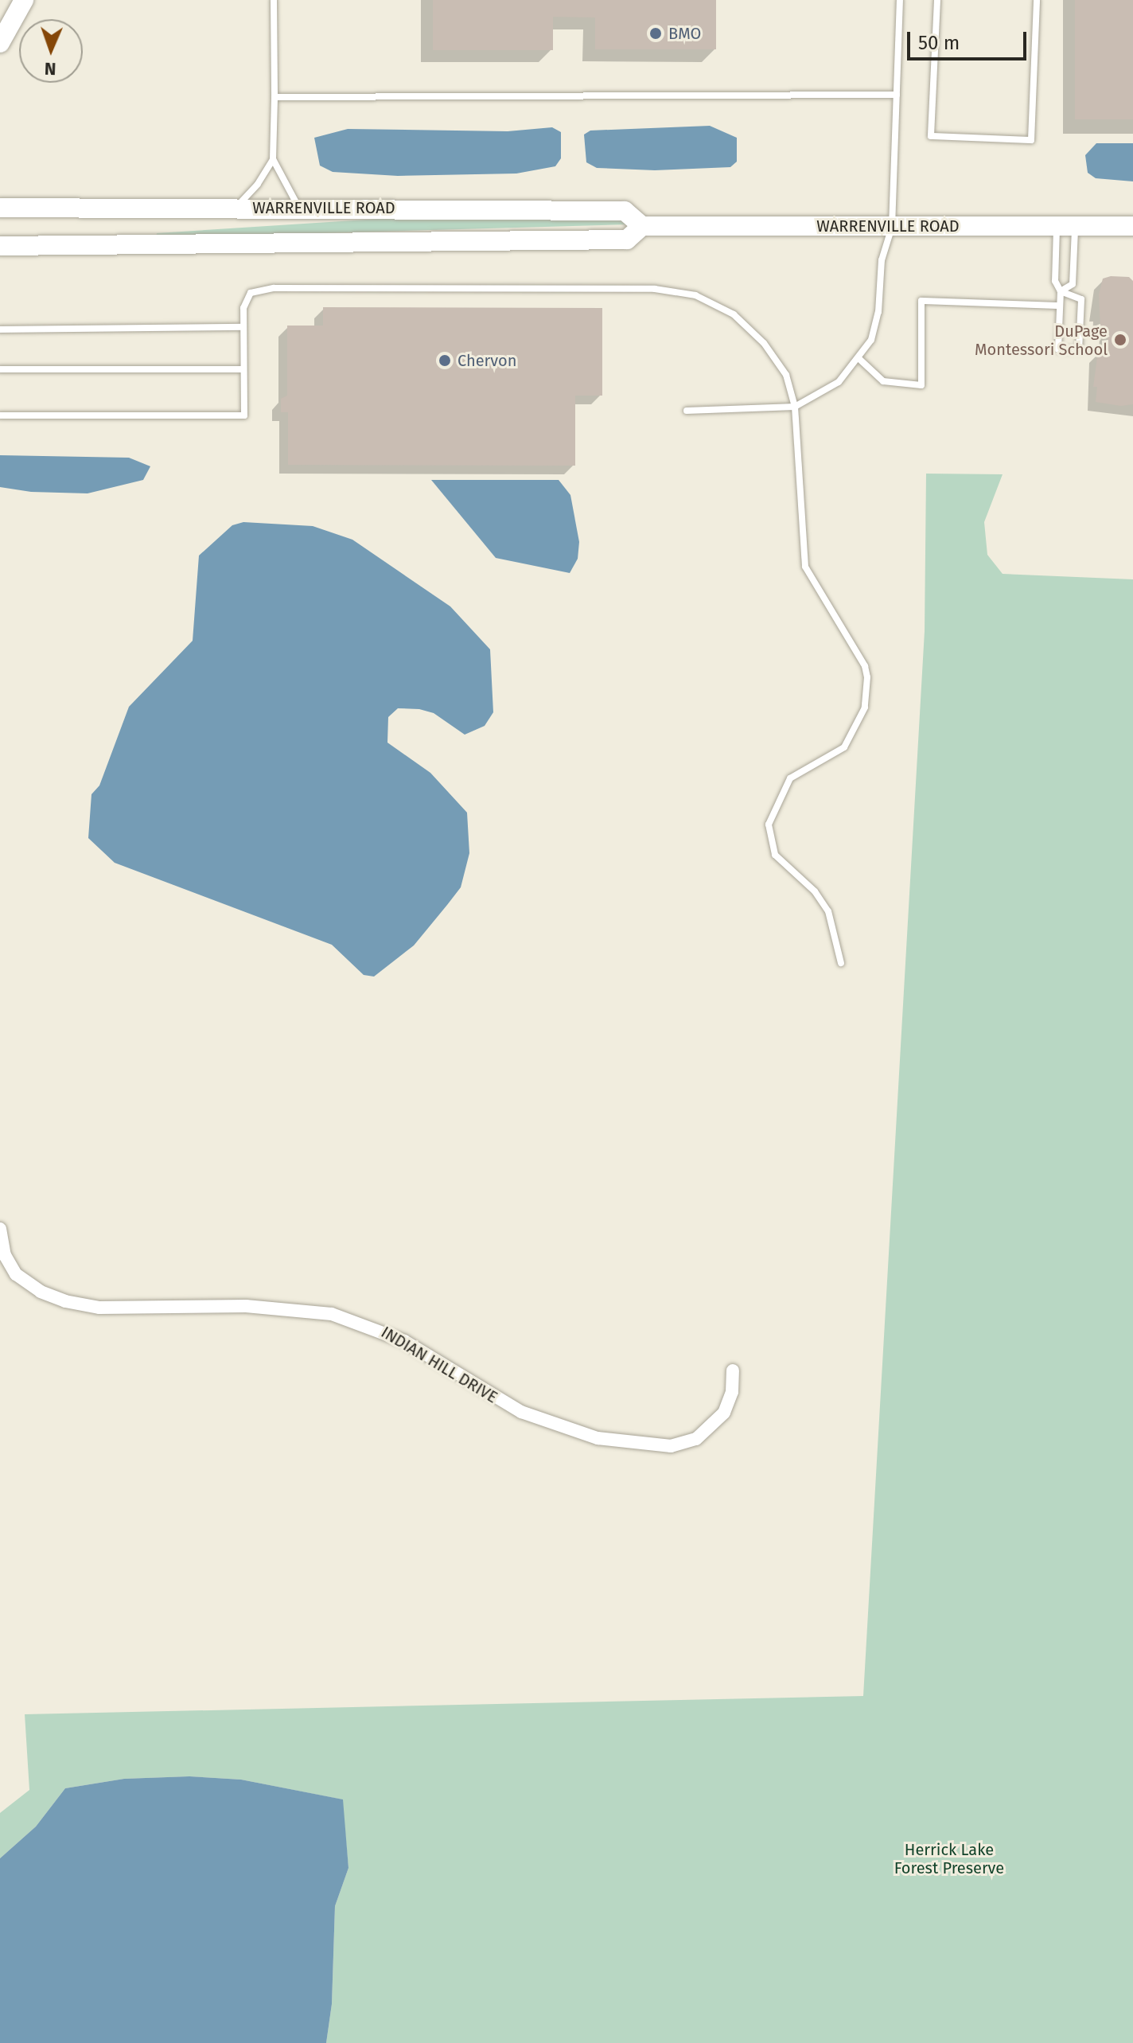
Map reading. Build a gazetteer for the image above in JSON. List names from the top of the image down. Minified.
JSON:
{"streets":{"main road":["WARRENVILLE ROAD"],"street":["INDIAN HILL DRIVE"]},"parks":["Herrick Lake Forest Preserve"],"places":["BMO","DuPage Montessori School","Chervon"],"scale_bar":"50 m","north":"bottom"}
